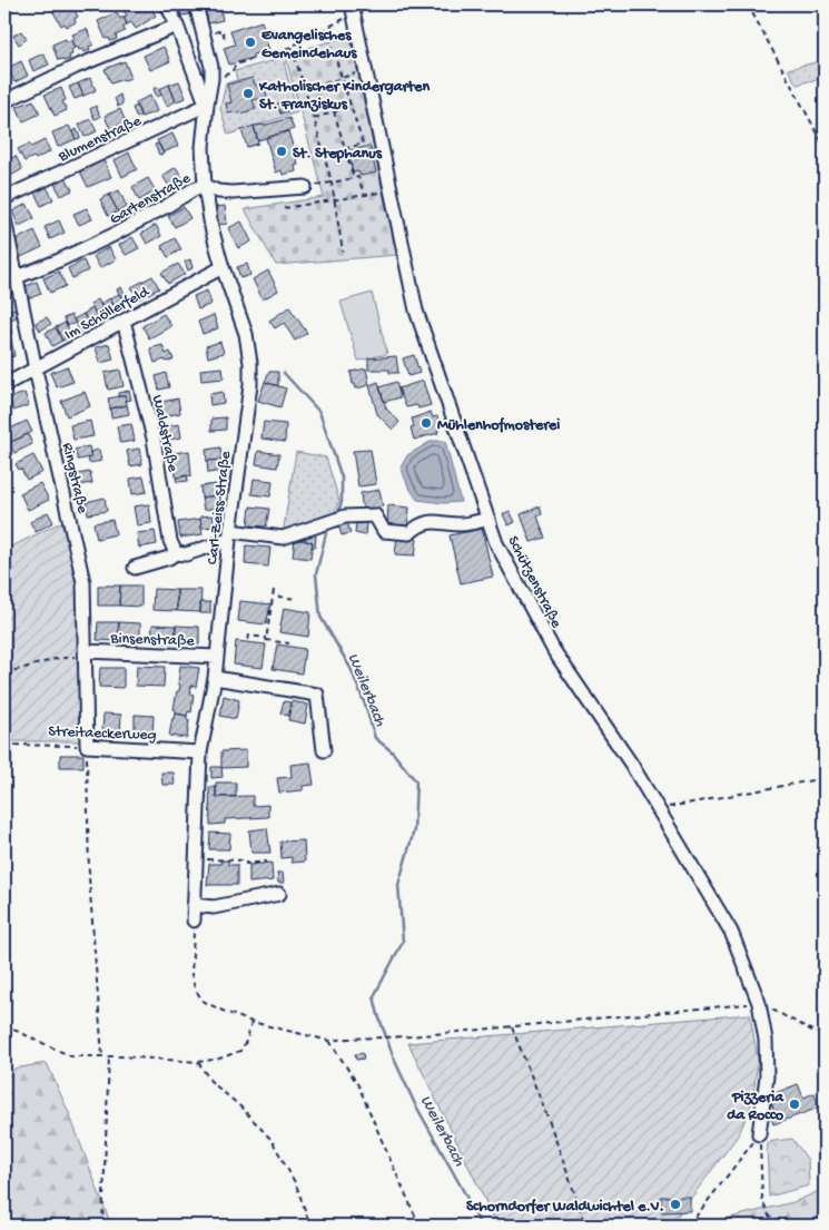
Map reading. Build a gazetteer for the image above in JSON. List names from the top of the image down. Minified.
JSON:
{"streets":{"street":["Blumenstraße","Gartenstraße","Im Schöllerfeld","Waldstraße","Ringstraße","Carl-Zeiss-Straße","Schützenstraße","Binsenstraße","Streitaeckerweg"]},"crossings":[["Blumenstraße","Carl-Zeiss-Straße"],["Gartenstraße","Ringstraße"],["Gartenstraße","Carl-Zeiss-Straße"],["Im Schöllerfeld","Waldstraße"],["Im Schöllerfeld","Ringstraße"],["Im Schöllerfeld","Carl-Zeiss-Straße"],["Ringstraße","Binsenstraße"],["Ringstraße","Streitaeckerweg"],["Carl-Zeiss-Straße","Binsenstraße"],["Carl-Zeiss-Straße","Streitaeckerweg"]],"water":["Weilerbach"],"places":["Evangelisches Gemeindehaus","Katholischer Kindergarten St. Franziskus","St. Stephanus","Mühlenhofmosterei","Pizzeria da Rocco","Schorndorfer Waldwichtel e.V."]}
